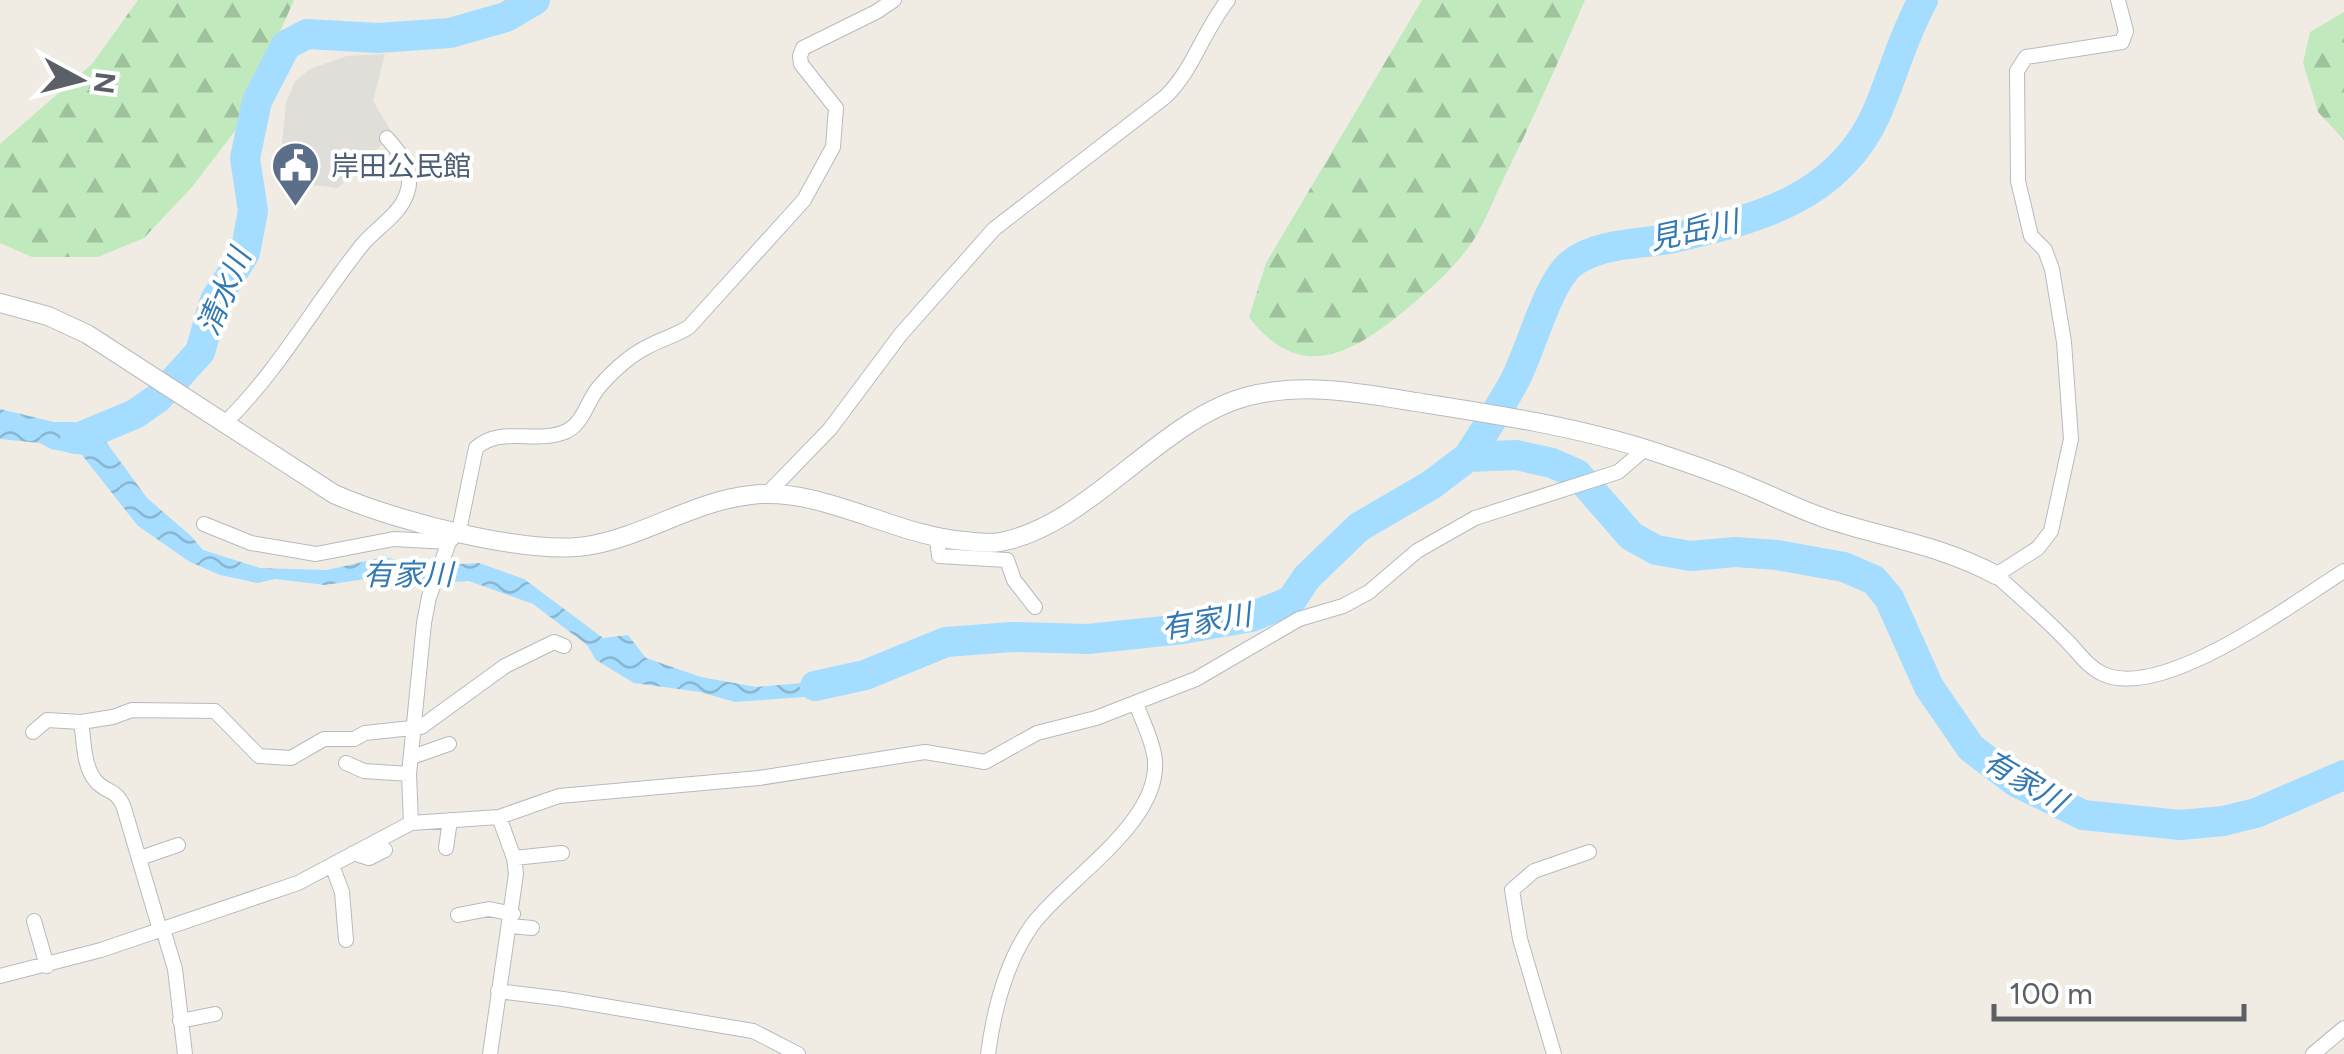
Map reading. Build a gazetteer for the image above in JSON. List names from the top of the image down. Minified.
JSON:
{"water":["見岳川","清水川","有家川"],"places":{"public building":["岸田公民館"]},"scale_bar":"100 m","north":"right"}
